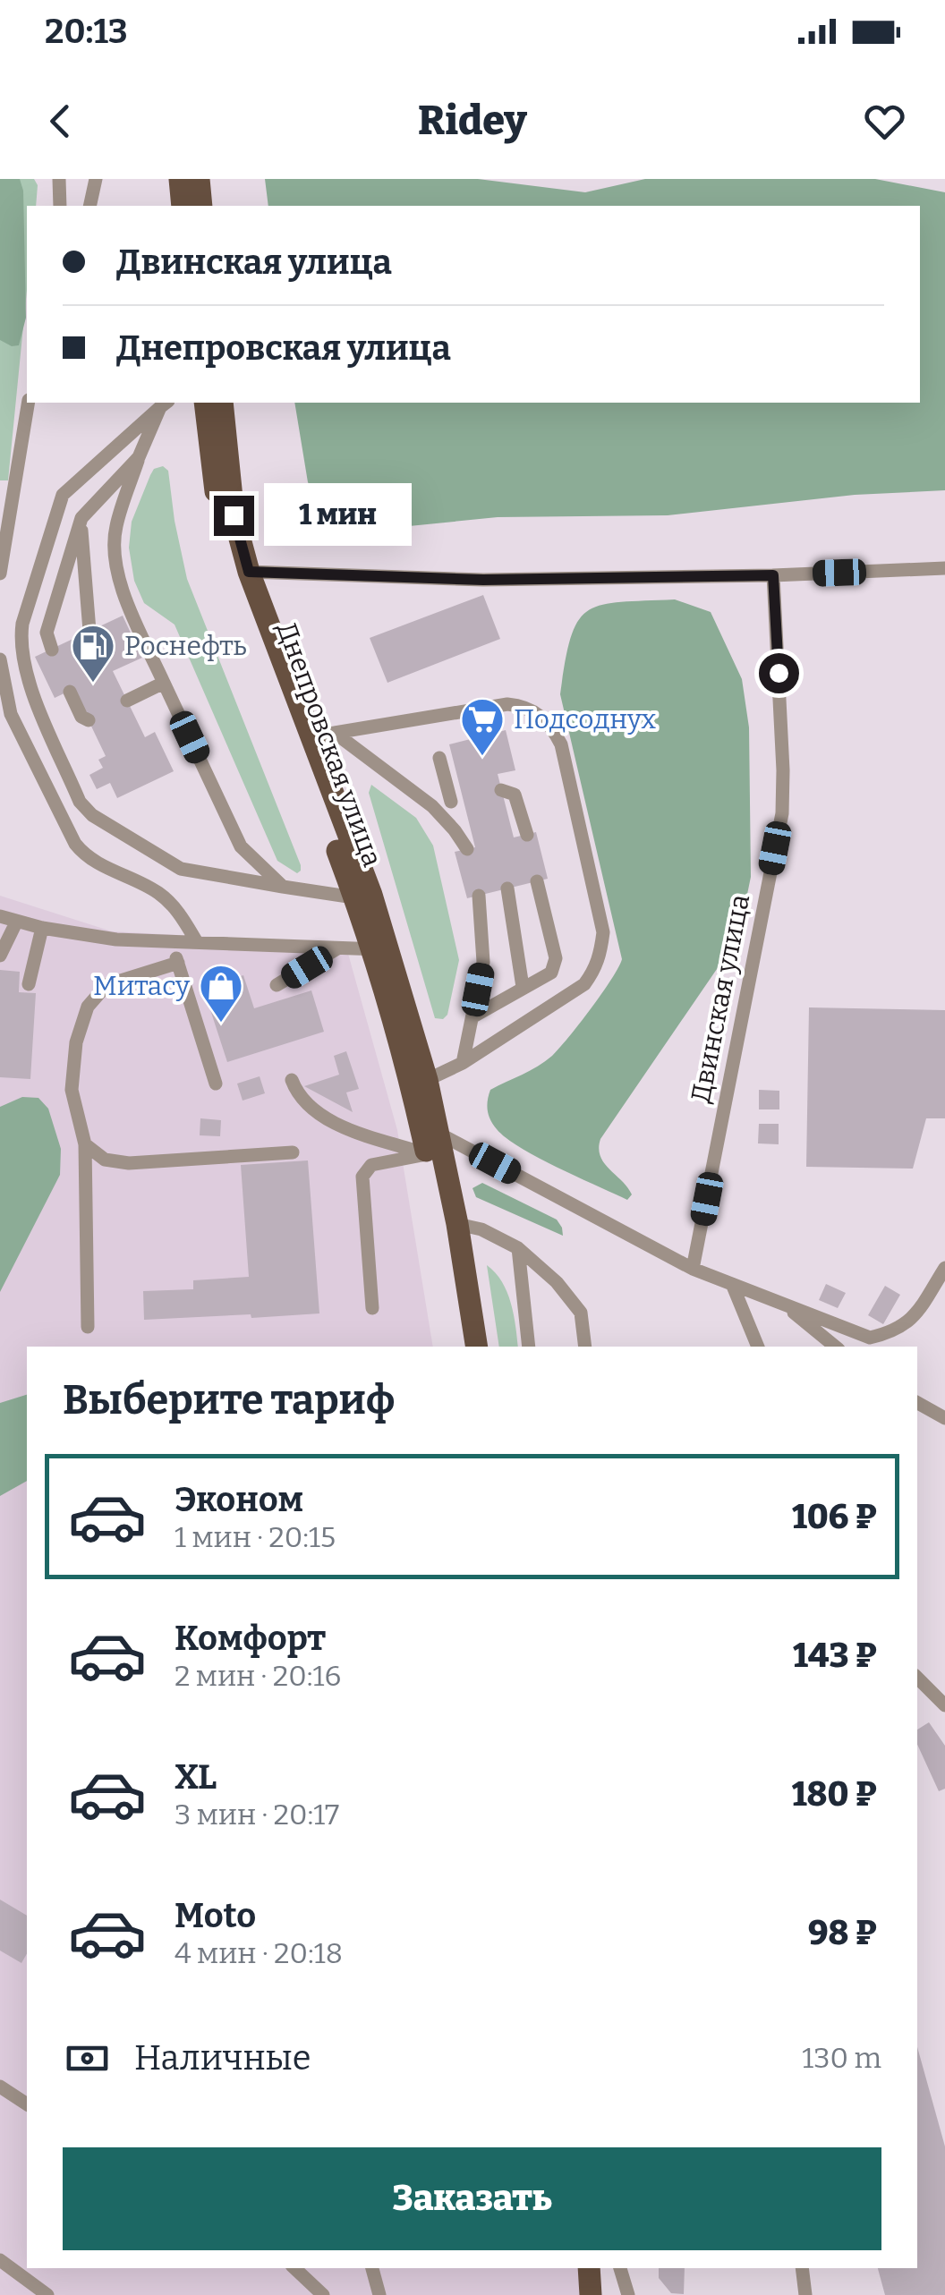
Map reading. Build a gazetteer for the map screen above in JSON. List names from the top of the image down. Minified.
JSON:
{"streets":{"main road":["Днепровская улица"],"lane":["Двинская улица"]},"places":{"fuel station":["Роснефть"],"supermarket":["Подсоднух"],"shop":["Митасу"]},"page":{"status":"20:13","header":"Ridey","banner":["Двинская улица","Днепровская улица"],"bubble":"1 мин","heading":"Выберите тариф","list":[{"name":"Эконом","note":"1 мин · 20:15","value":"106 ₽"},{"name":"Комфорт","note":"2 мин · 20:16","value":"143 ₽"},{"name":"XL","note":"3 мин · 20:17","value":"180 ₽"},{"name":"Moto","note":"4 мин · 20:18","value":"98 ₽"}],"pay":["Наличные","130 m"],"buttons":"Заказать"}}
